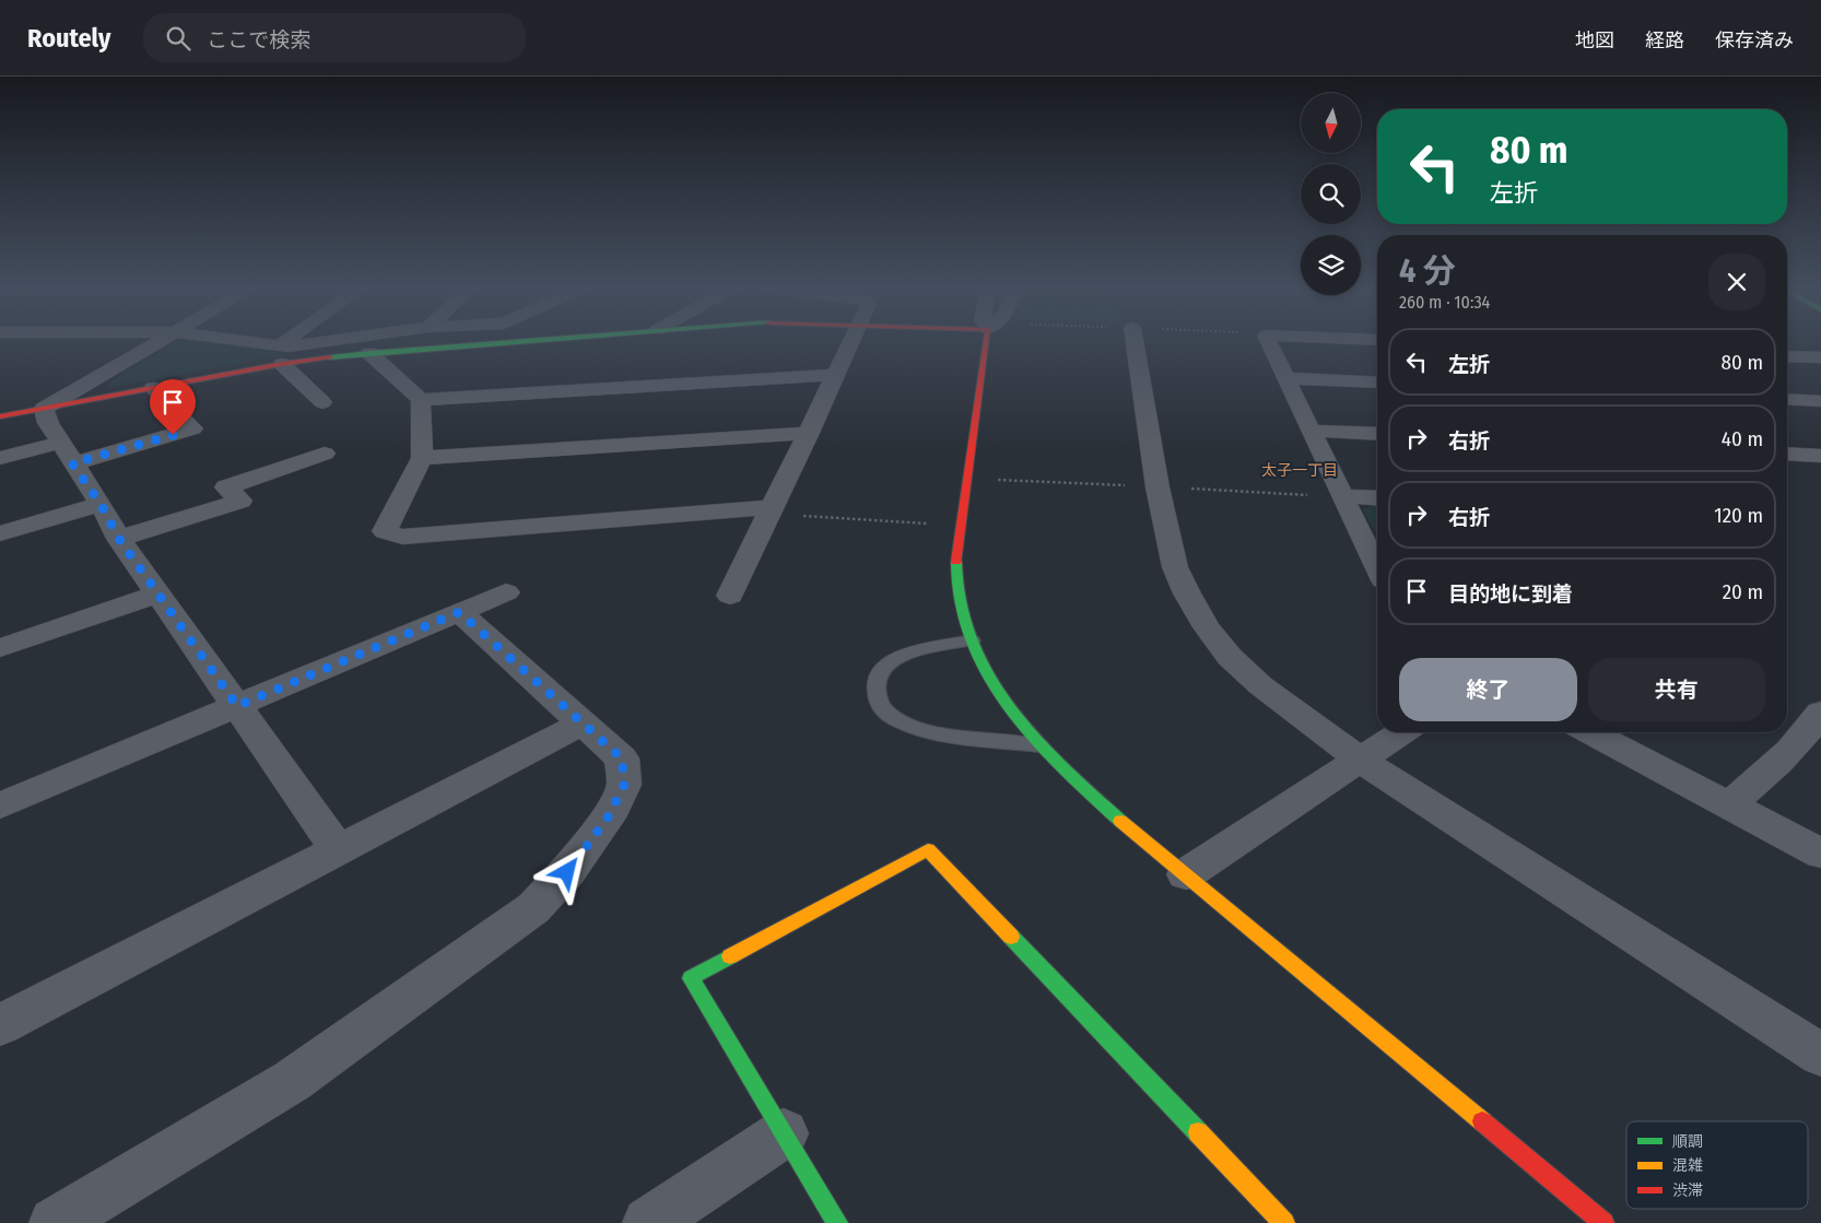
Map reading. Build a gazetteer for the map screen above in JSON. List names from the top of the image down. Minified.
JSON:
{"districts":["太子一丁目"],"legend":["順調","混雑","渋滞"],"north":"bottom","page":{"header":"Routely","search":"ここで検索","nav":["地図","経路","保存済み"],"turn":["80 m","左折"],"heading":["4 分","260 m · 10:34"],"list":[{"name":"左折","value":"80 m"},{"name":"右折","value":"40 m"},{"name":"右折","value":"120 m"},{"name":"目的地に到着","value":"20 m"}],"buttons":["終了","共有"]}}
